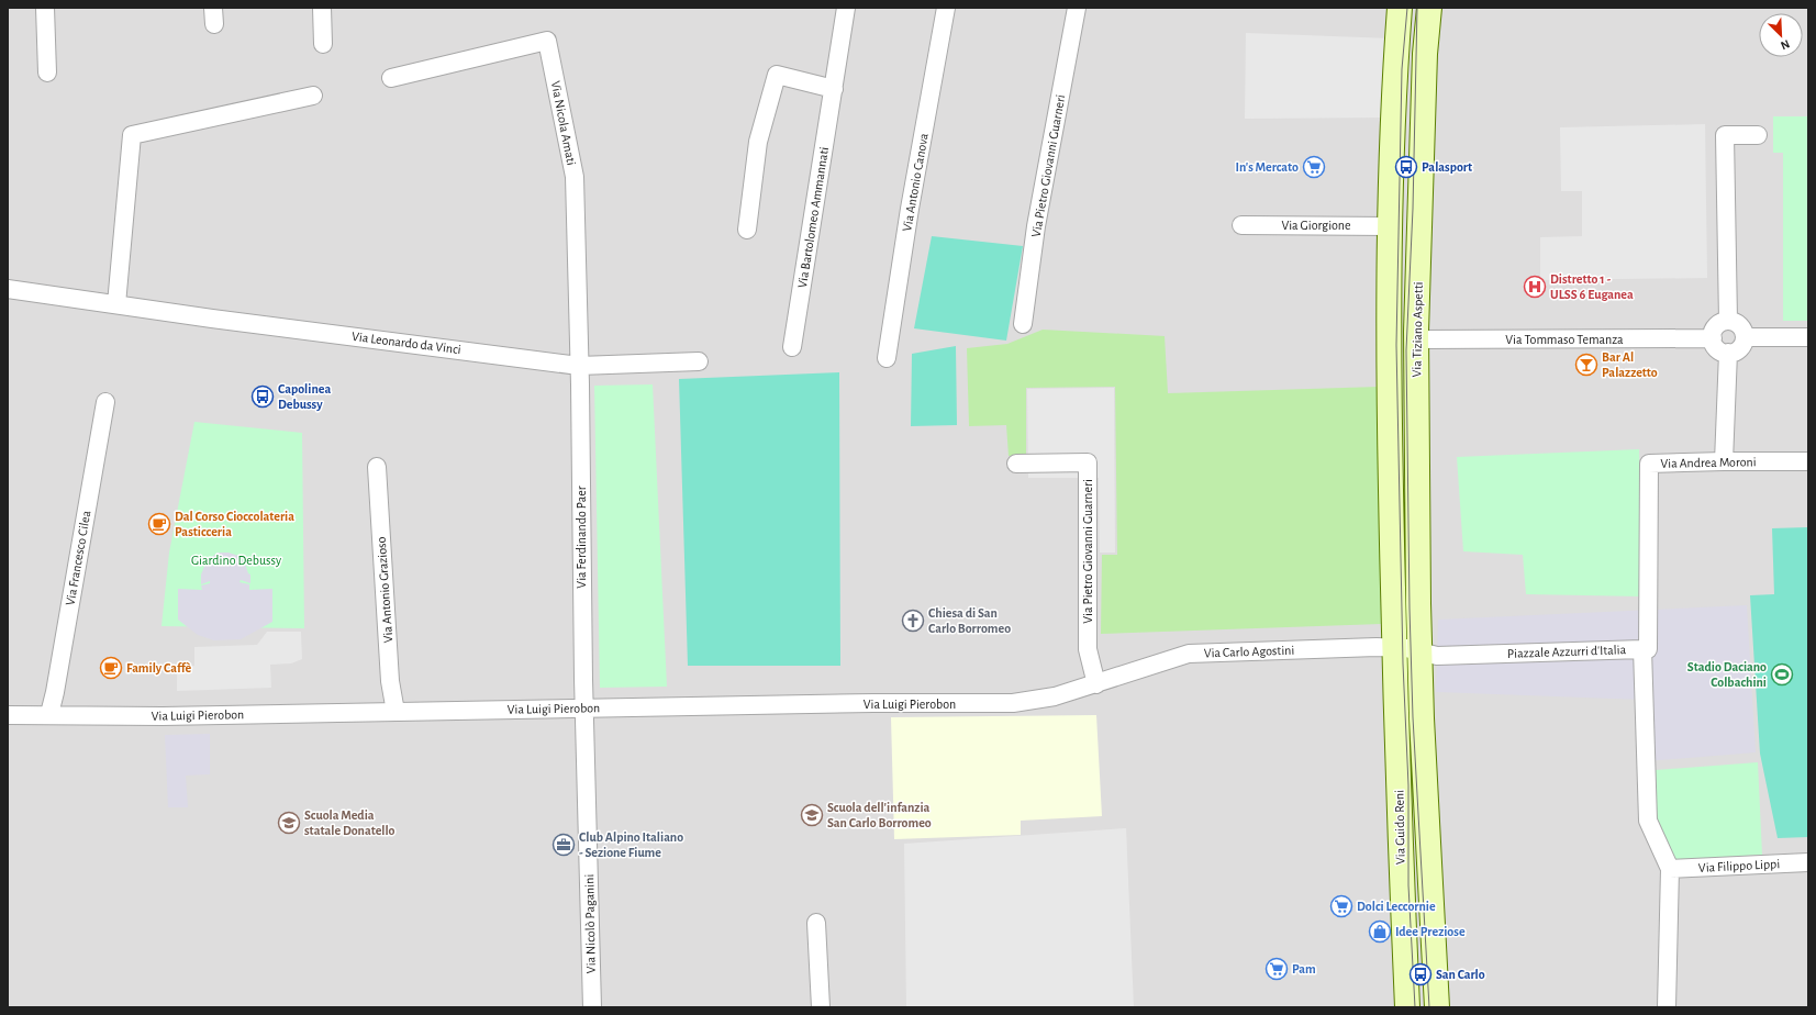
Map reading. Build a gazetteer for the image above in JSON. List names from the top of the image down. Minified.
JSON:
{"streets":{"street":["Via Nicola Amati","Via Pietro Giovanni Guarneri","Via Antonio Canova","Via Bartolomeo Ammannati","Via Giorgione","Via Tiziano Aspetti","Via Tommaso Temanza","Via Leonardo da Vinci","Via Andrea Moroni","Via Ferdinando Paer","Via Francesco Cilea","Via Antonio Grazioso","Via Carlo Agostini","Piazzale Azzurri d'Italia","Via Luigi Pierobon","Via Guido Reni","Via Filippo Lippi","Via Nicolò Paganini"]},"crossings":[["Via Nicola Amati","Via Leonardo da Vinci"],["Via Nicola Amati","Via Ferdinando Paer"],["Via Pietro Giovanni Guarneri","Via Carlo Agostini"],["Via Pietro Giovanni Guarneri","Via Luigi Pierobon"],["Via Giorgione","Via Tiziano Aspetti"],["Via Tiziano Aspetti","Via Tommaso Temanza"],["Via Tiziano Aspetti","Via Carlo Agostini"],["Via Tiziano Aspetti","Piazzale Azzurri d'Italia"],["Via Tiziano Aspetti","Via Guido Reni"],["Via Leonardo da Vinci","Via Ferdinando Paer"],["Via Ferdinando Paer","Via Luigi Pierobon"],["Via Ferdinando Paer","Via Nicolò Paganini"],["Via Francesco Cilea","Via Luigi Pierobon"],["Via Antonio Grazioso","Via Luigi Pierobon"],["Via Carlo Agostini","Piazzale Azzurri d'Italia"],["Via Carlo Agostini","Via Luigi Pierobon"],["Via Carlo Agostini","Via Guido Reni"],["Piazzale Azzurri d'Italia","Via Guido Reni"],["Piazzale Azzurri d'Italia","Via Filippo Lippi"],["Via Luigi Pierobon","Via Nicolò Paganini"]],"parks":["Giardino Debussy"],"places":{"supermarket":["In's Mercato","Dolci Leccornie","Pam"],"bus stop":["Palasport","Capolinea Debussy","San Carlo"],"hospital":["Distretto 1 - ULSS 6 Euganea"],"bar":["Bar Al Palazzetto"],"cafe":["Dal Corso Cioccolateria Pasticceria","Family Caffè"],"church":["Chiesa di San Carlo Borromeo"],"sports":["Stadio Daciano Colbachini"],"school or university":["Scuola dell'infanzia San Carlo Borromeo","Scuola Media statale Donatello"],"office":["Club Alpino Italiano - Sezione Fiume"],"shop":["Idee Preziose"]},"north":"bottom right"}
